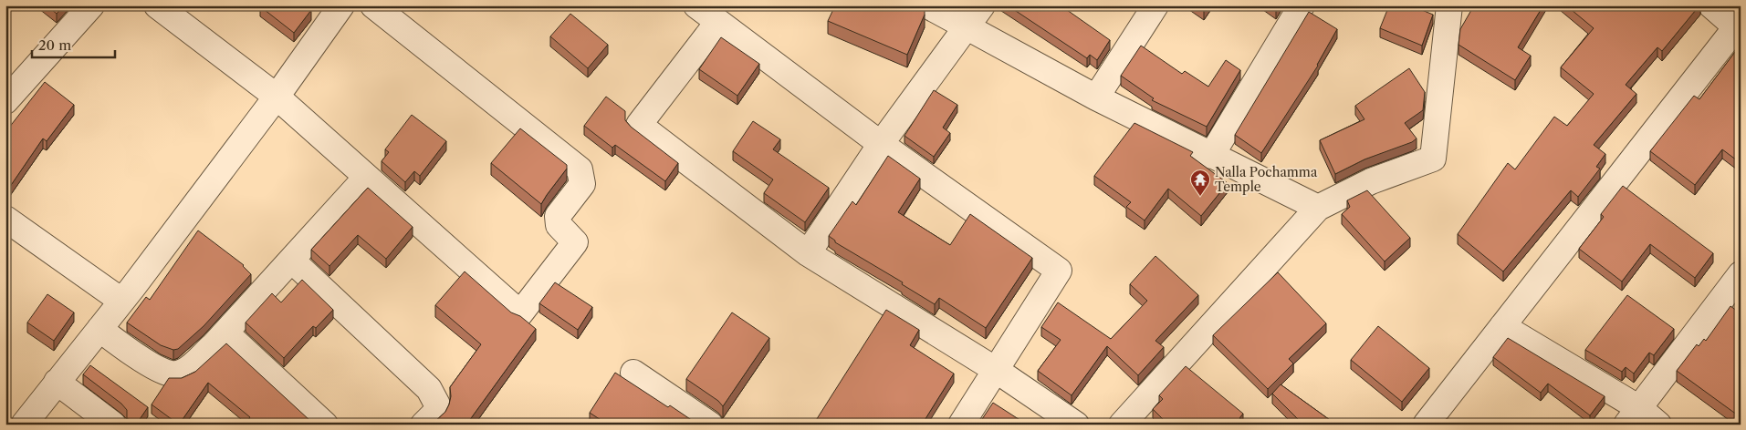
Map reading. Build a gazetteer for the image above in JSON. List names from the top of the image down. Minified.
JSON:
{"places":{"temple":["Nalla Pochamma Temple"]},"scale_bar":"20 m"}
